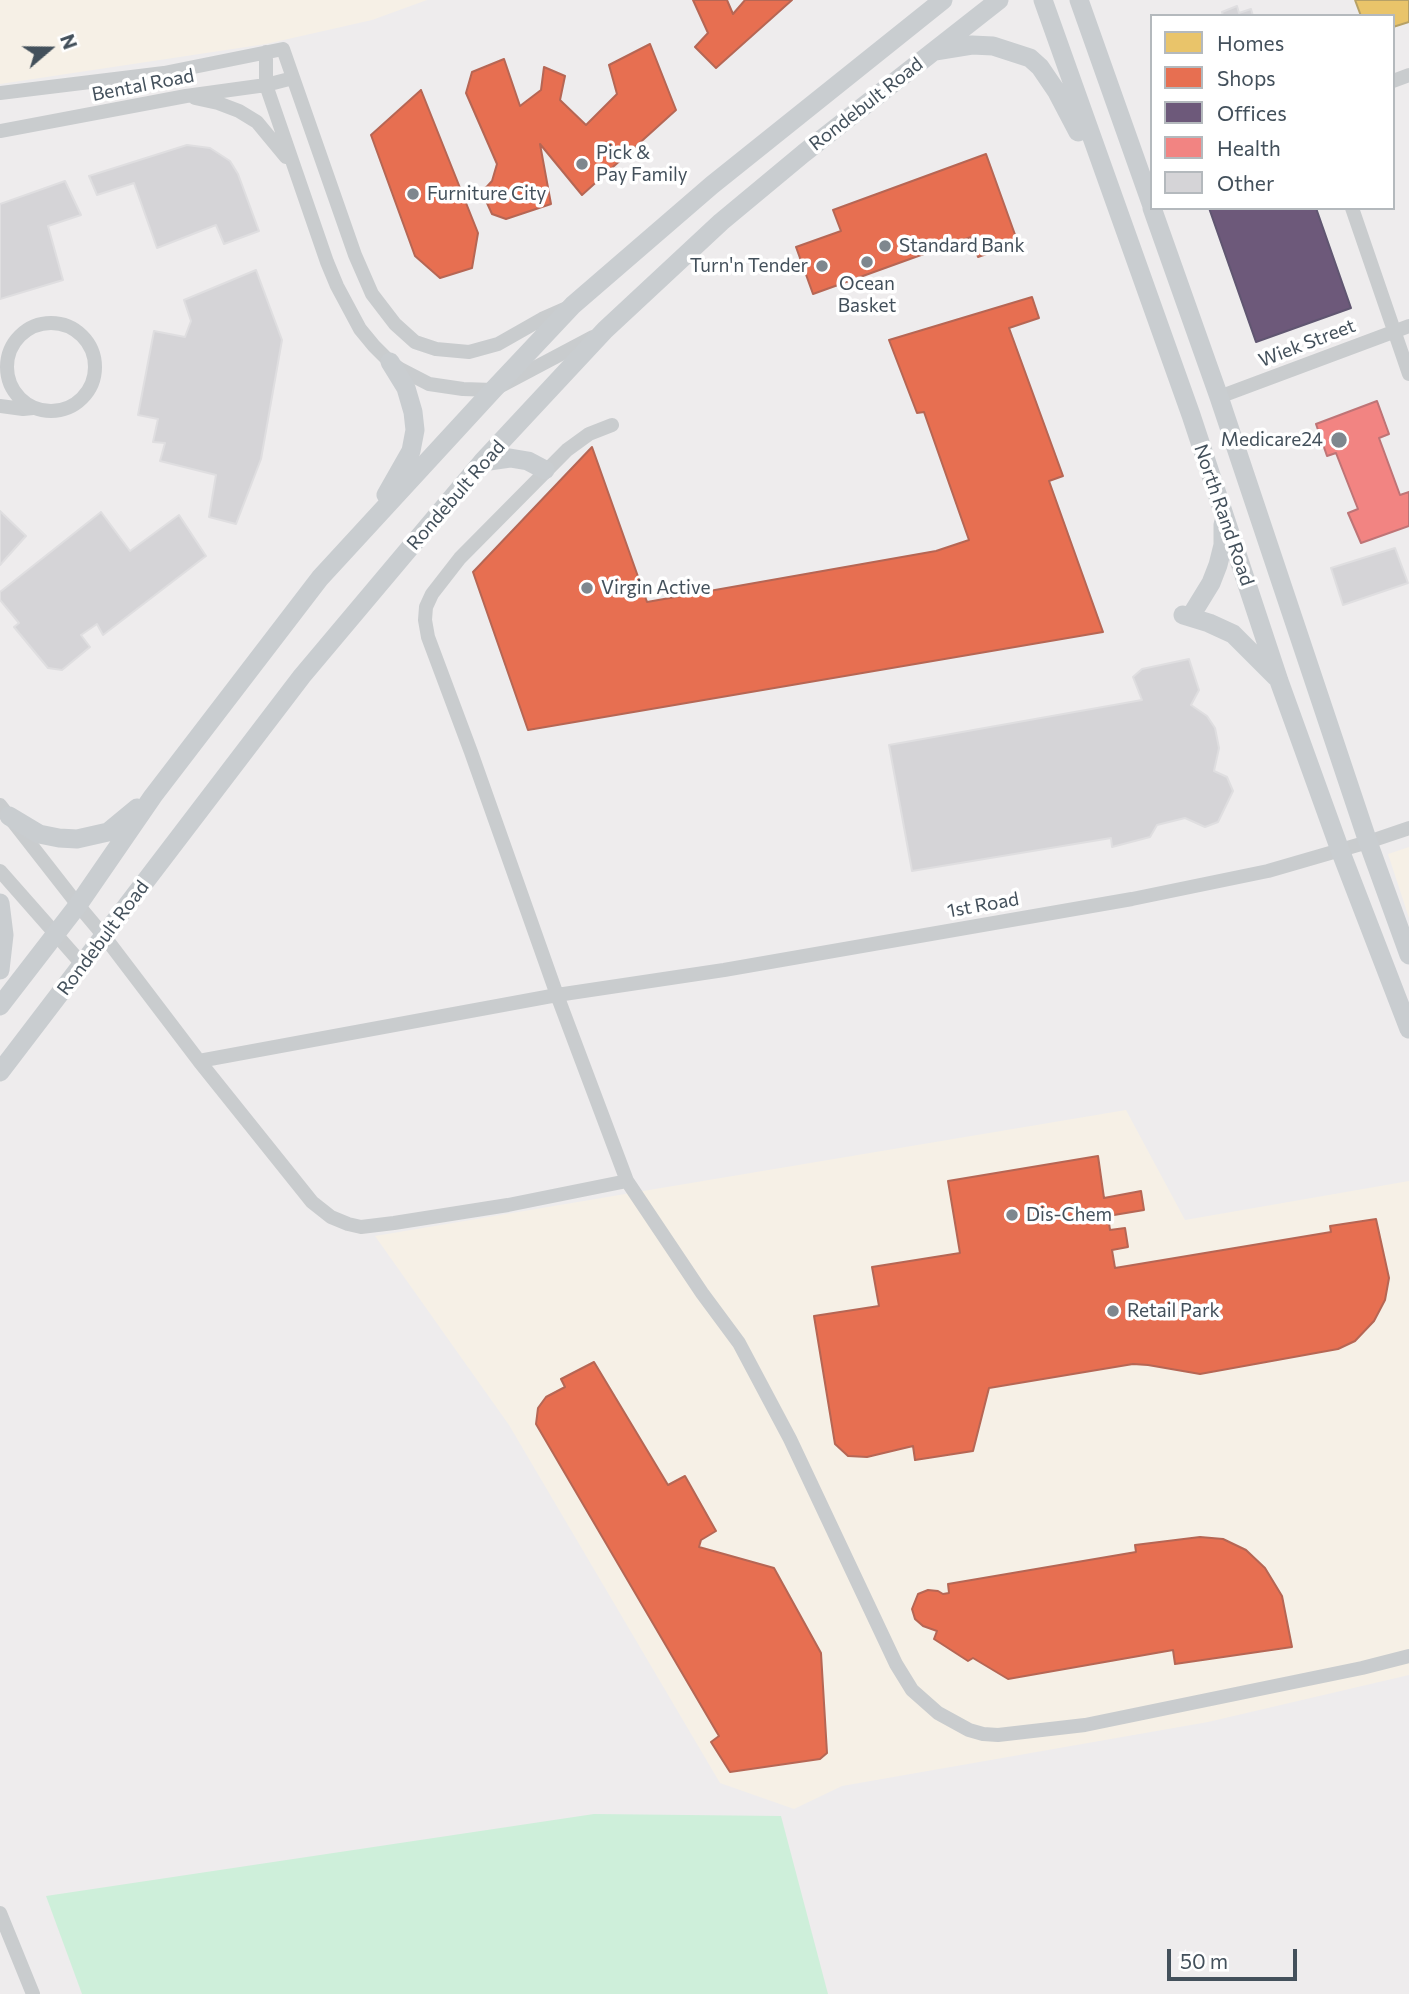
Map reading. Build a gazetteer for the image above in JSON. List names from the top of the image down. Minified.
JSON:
{"streets":{"main road":["Rondebult Road","North Rand Road"],"street":["Bental Road","Wiek Street","1st Road"]},"crossings":[["Wiek Street","North Rand Road"],["North Rand Road","1st Road"]],"places":["Pick & Pay Family","Furniture City","Standard Bank","Ocean Basket","Turn'n Tender","Medicare24","Virgin Active","Dis-Chem","Retail Park"],"legend":["Homes","Shops","Offices","Health","Other"],"scale_bar":"50 m","north":"right"}
